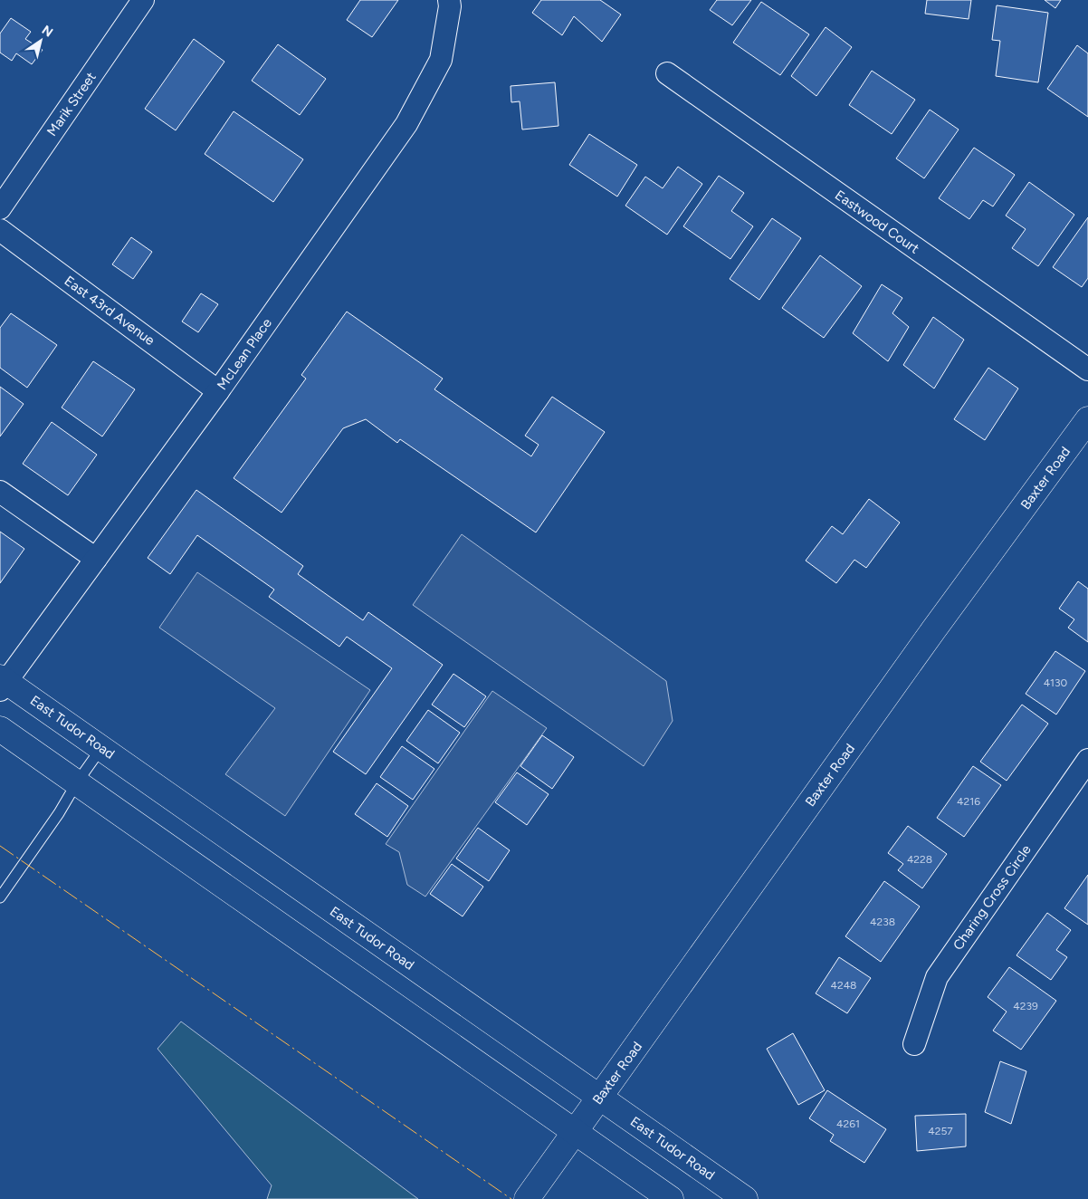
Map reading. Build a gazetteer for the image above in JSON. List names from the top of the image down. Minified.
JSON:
{"streets":{"main road":["Baxter Road","East Tudor Road"],"street":["Marik Street","Eastwood Court","East 43rd Avenue","McLean Place","Charing Cross Circle"]},"crossings":[["East 43rd Avenue","McLean Place"],["McLean Place","East Tudor Road"],["Baxter Road","East Tudor Road"]],"house_numbers":["4130","4216","4228","4238","4248","4239","4261","4257"],"north":"top right"}
